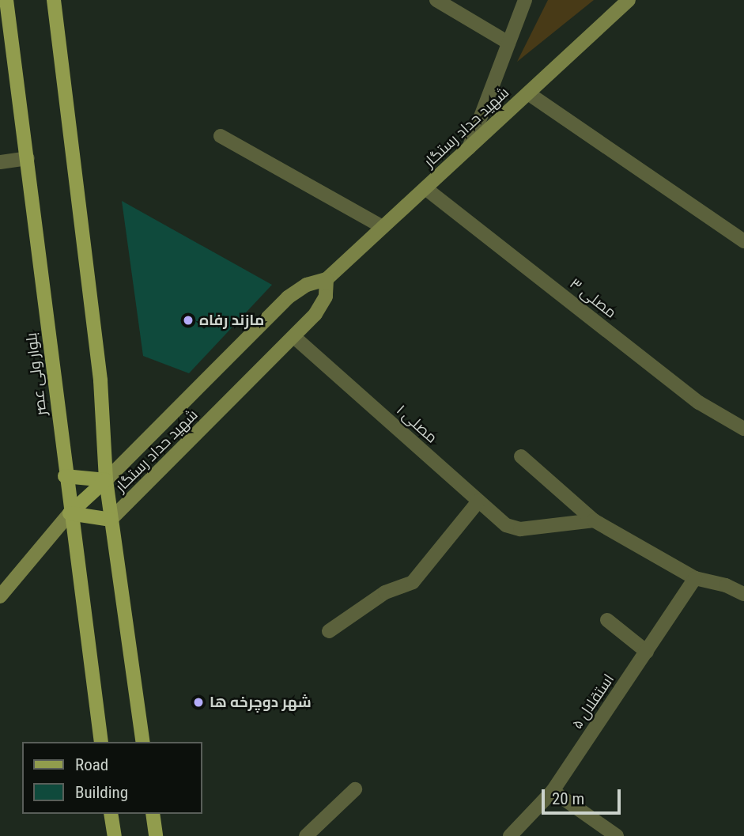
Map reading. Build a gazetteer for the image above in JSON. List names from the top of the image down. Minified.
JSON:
{"streets":{"main road":["شهید حداد رستگار","بلوار ولی عصر"],"street":["مصلی ۳","مصلی ۱","استقلال ۵"]},"crossings":[["شهید حداد رستگار","مصلی ۳"],["شهید حداد رستگار","مصلی ۱"]],"places":["مازند رفاه","شهر دوچرخه ها"],"legend":["Road","Building"],"scale_bar":"20 m"}
